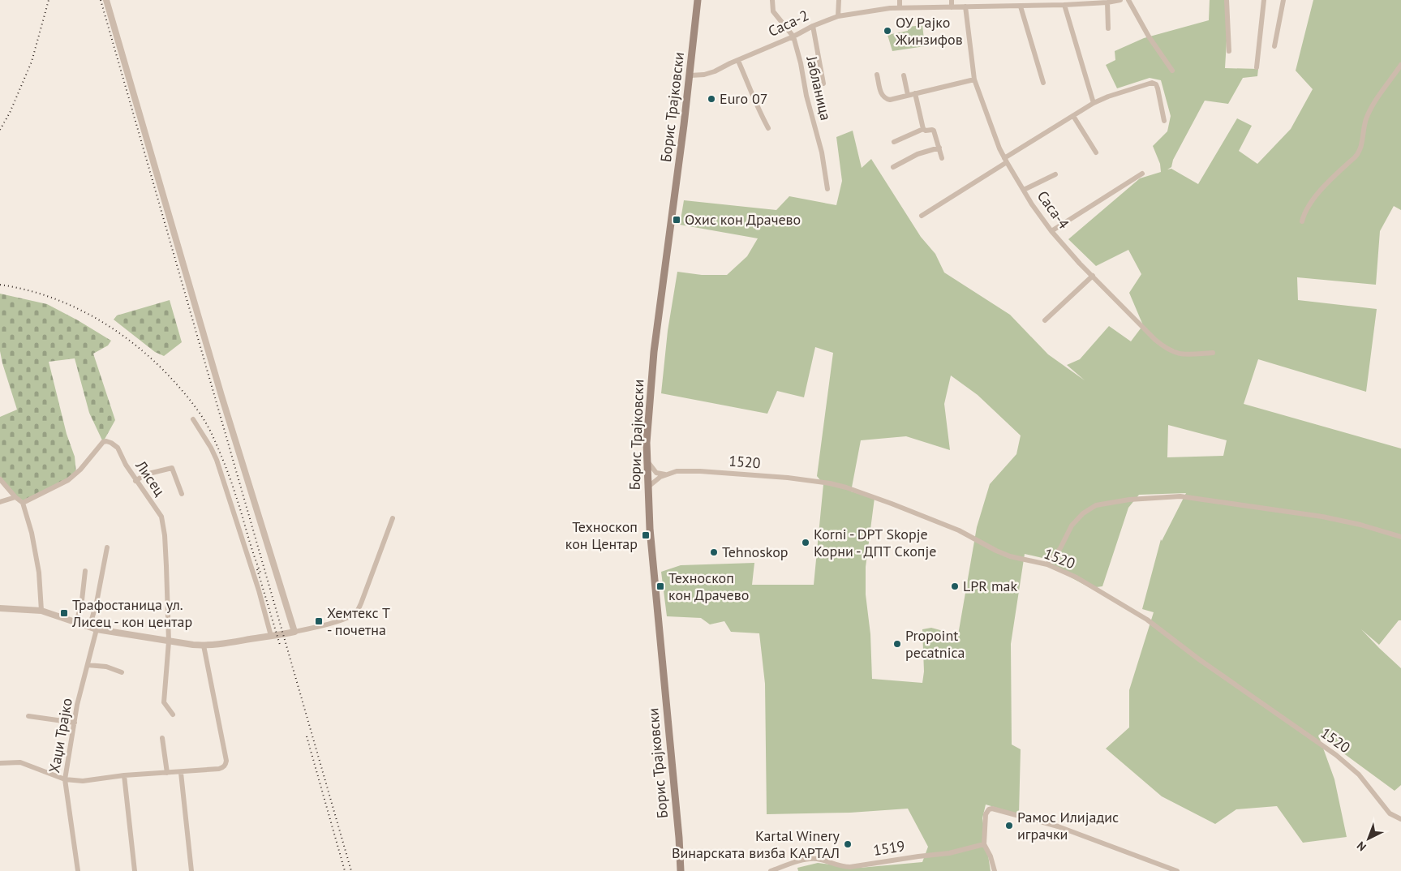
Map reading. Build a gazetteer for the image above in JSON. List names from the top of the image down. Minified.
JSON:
{"streets":{"main road":["Борис Трајковски"],"street":["Саса-2","Јабланица","Саса-4","1520","Лисец","Хаџи Трајко","1519"]},"crossings":[["Саса-2","Јабланица"],["Саса-2","Борис Трајковски"],["Саса-2","Саса-4"],["Борис Трајковски","1520"]],"places":{"other":["ОУ Рајко Жинзифов","Euro 07","Korni - DPT Skopje Корни - ДПТ Скопје","Tehnoskop","LPR mak","Propoint pecatnica","Рамос Илијадис играчки","Kartal Winery Винарската визба КАРТАЛ"],"transit":["Охис кон Драчево","Техноскоп кон Центар","Техноскоп кон Драчево","Трафостаница ул. Лисец - кон центар","Хемтекс Т - почетна"]},"north":"bottom left"}
